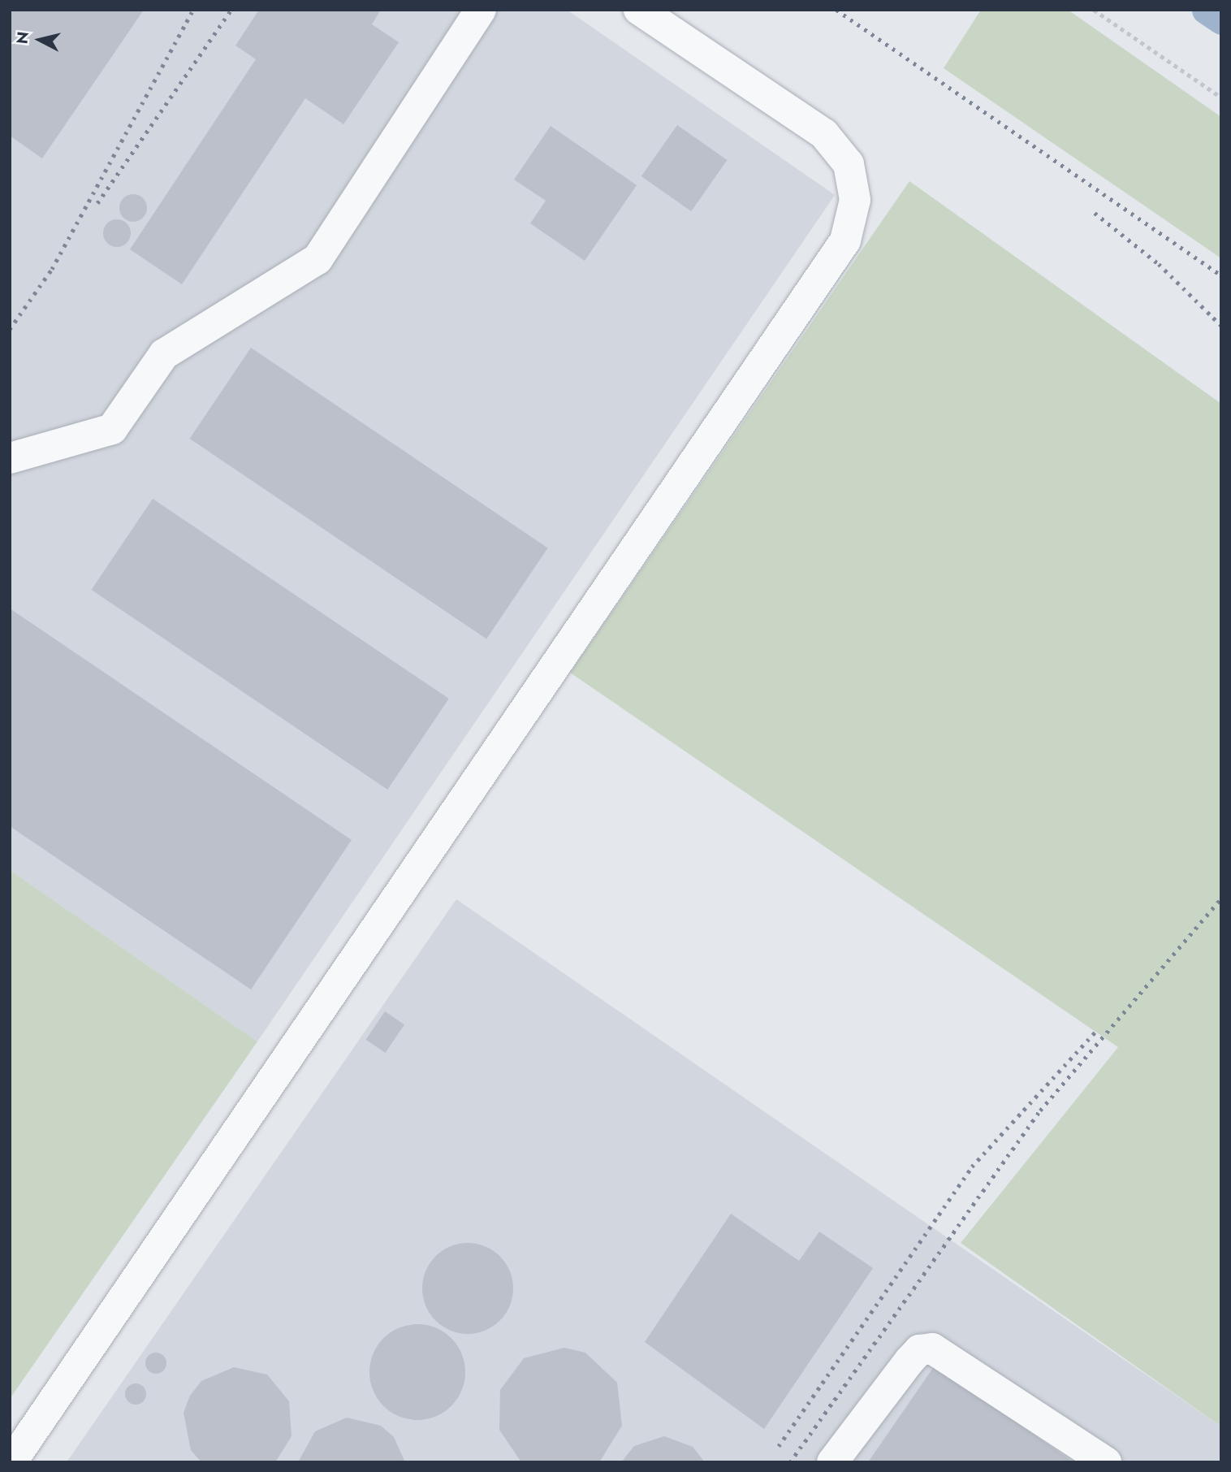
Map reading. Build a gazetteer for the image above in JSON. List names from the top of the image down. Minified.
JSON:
{"north":"left"}
